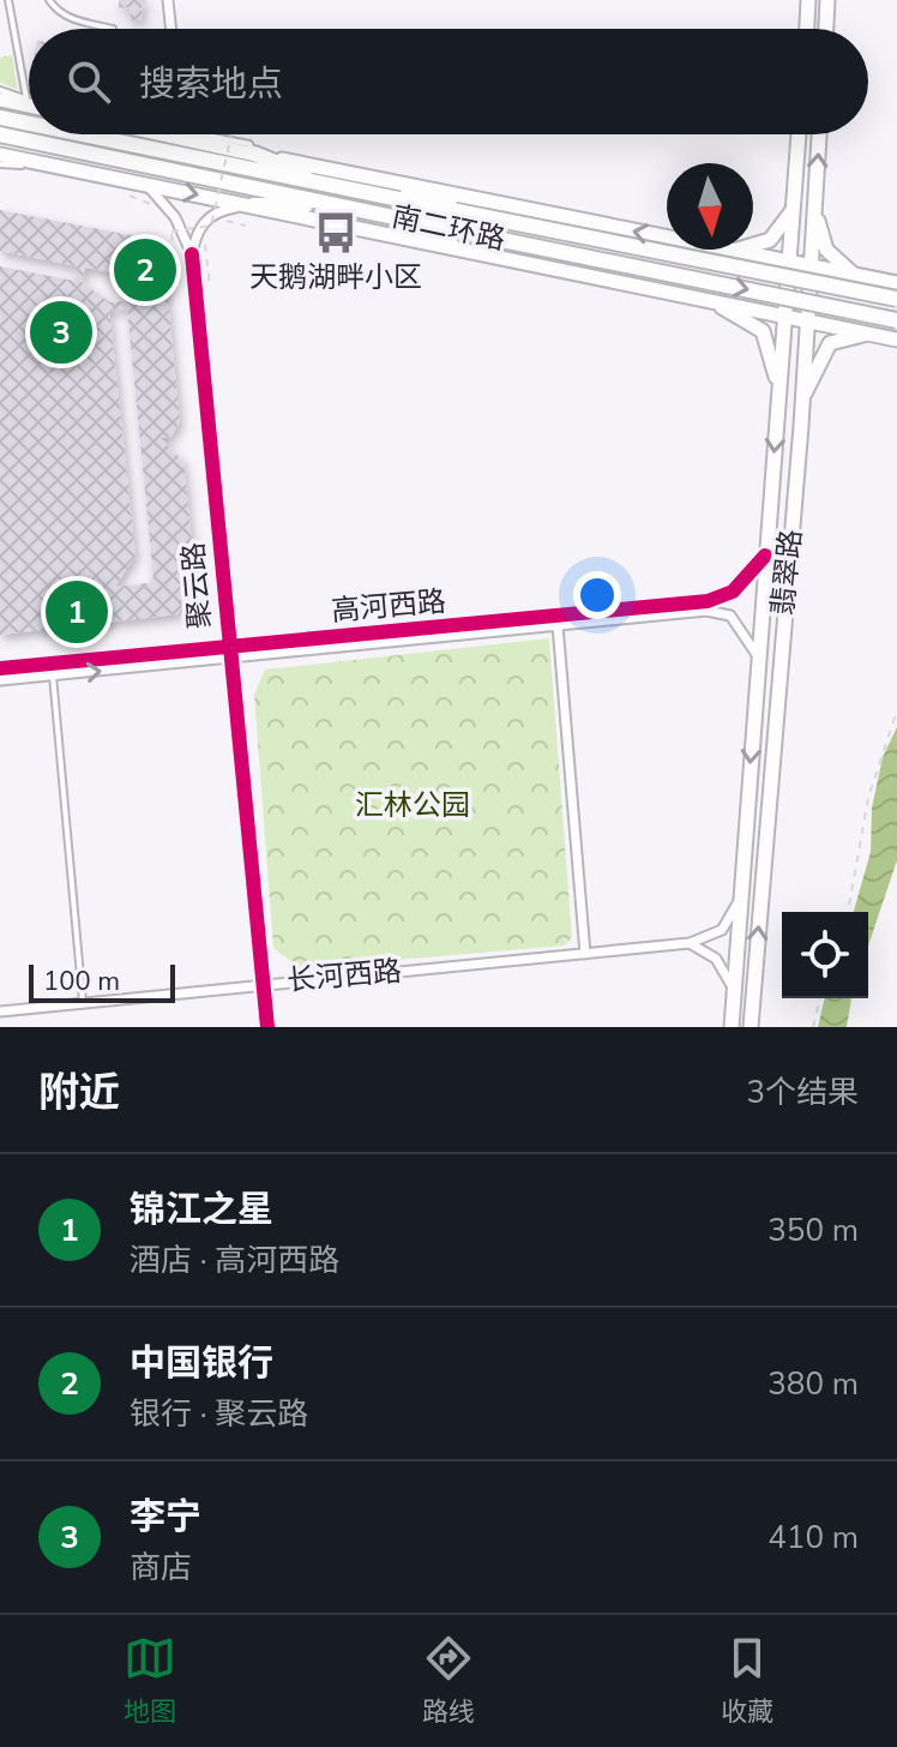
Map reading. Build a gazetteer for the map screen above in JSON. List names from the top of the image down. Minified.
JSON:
{"streets":{"highway":["南二环路"],"main road":["翡翠路"],"street":["聚云路","高河西路","长河西路"]},"crossings":[["翡翠路","高河西路"],["聚云路","高河西路"],["聚云路","长河西路"]],"parks":["汇林公园"],"places":{"bus stop":["天鹅湖畔小区"]},"scale_bar":"100 m","north":"bottom","page":{"search":"搜索地点","pins":["2","3","1"],"scale":"100 m","heading":["附近","3个结果"],"list":[{"mark":"1","name":"锦江之星","note":"酒店 · 高河西路","value":"350 m"},{"mark":"2","name":"中国银行","note":"银行 · 聚云路","value":"380 m"},{"mark":"3","name":"李宁","note":"商店","value":"410 m"}],"nav":["地图","路线","收藏"]}}
